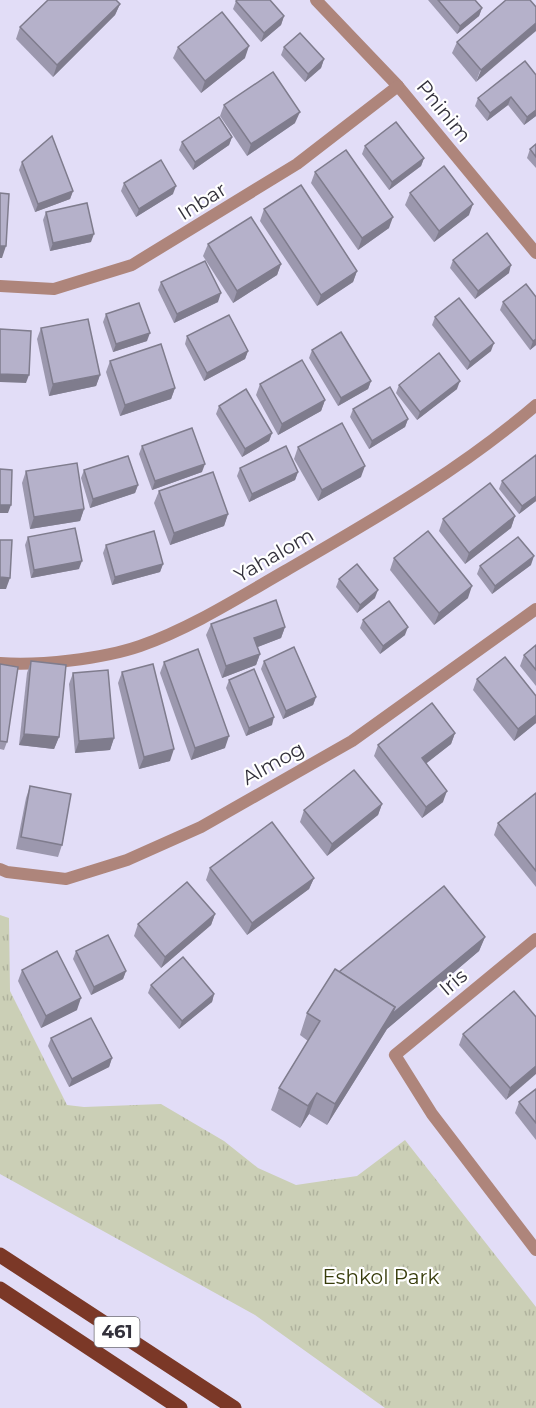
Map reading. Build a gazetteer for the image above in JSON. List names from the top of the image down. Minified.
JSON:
{"streets":{"main road":["461"],"street":["Pninim","Inbar","Yahalom","Almog","Iris"]},"crossings":[["Pninim","Inbar"]],"parks":["Eshkol Park"]}
